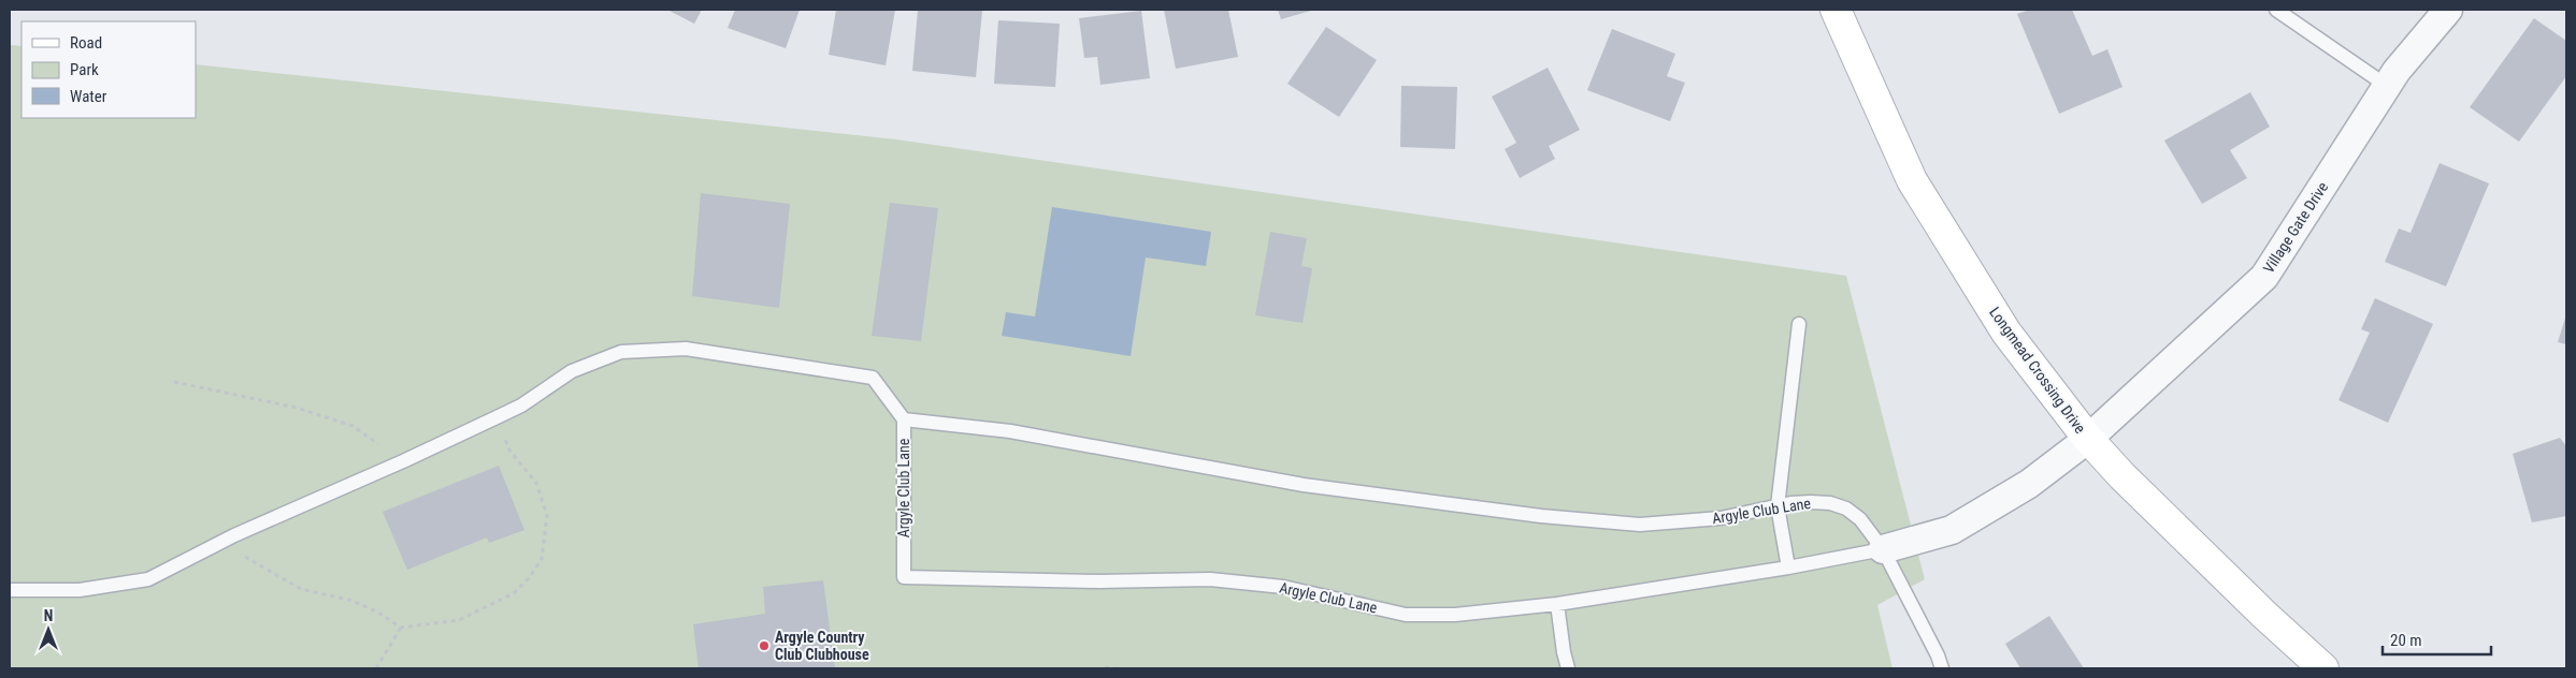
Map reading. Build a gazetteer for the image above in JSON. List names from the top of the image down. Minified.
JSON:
{"streets":{"street":["Village Gate Drive","Longmead Crossing Drive","Argyle Club Lane"]},"crossings":[["Village Gate Drive","Longmead Crossing Drive"],["Village Gate Drive","Argyle Club Lane"],["Longmead Crossing Drive","Argyle Club Lane"]],"places":["Argyle Country Club Clubhouse"],"legend":["Road","Park","Water"],"scale_bar":"20 m","north":"top"}
